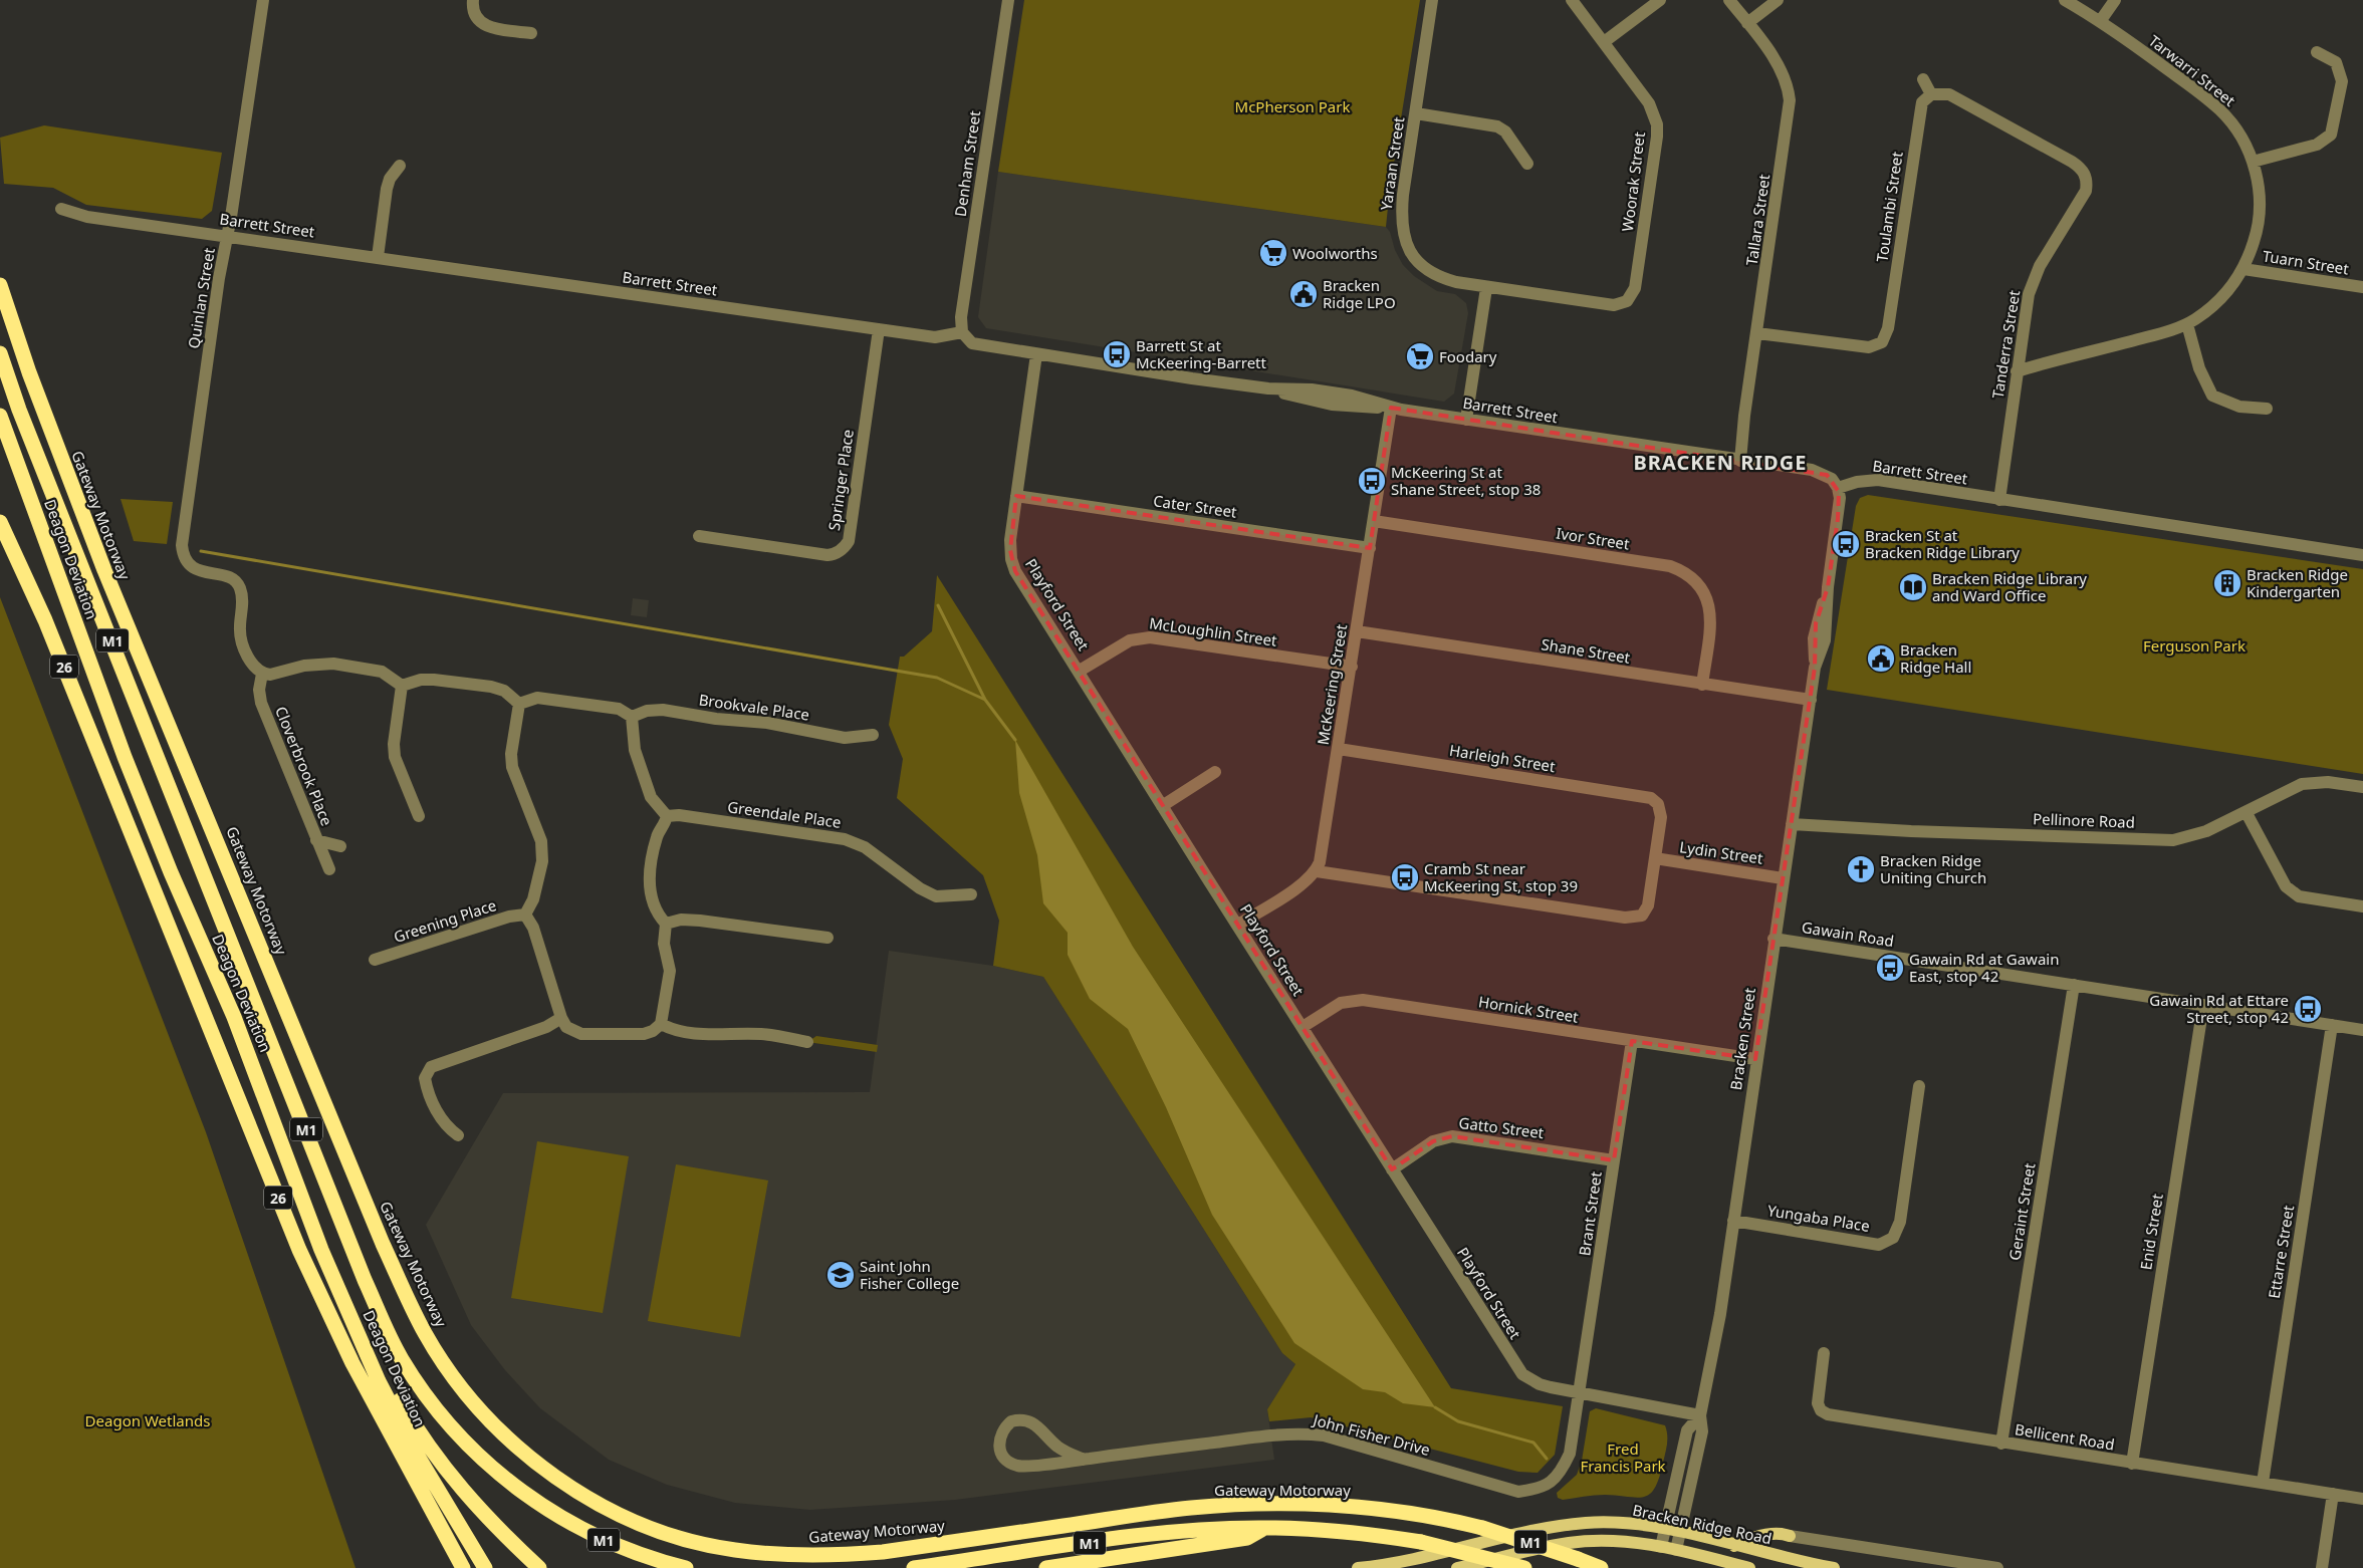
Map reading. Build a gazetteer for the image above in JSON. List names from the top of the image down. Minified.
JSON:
{"streets":{"highway":["Gateway Motorway","Deagon Deviation","M1","26"],"main road":["Bracken Ridge Road"],"street":["Tarwarri Street","Denham Street","Yaraan Street","Woorak Street","Toulambi Street","Tallara Street","Barrett Street","Tuarn Street","Quinlan Street","Tanderra Street","Springer Place","Cater Street","Ivor Street","Playford Street","McLoughlin Street","Shane Street","McKeering Street","Brookvale Place","Harleigh Street","Cloverbrook Place","Greendale Place","Pellinore Road","Lydin Street","Greening Place","Gawain Road","Hornick Street","Bracken Street","Gatto Street","Geraint Street","Brant Street","Yungaba Place","Enid Street","Ettarre Street","John Fisher Drive","Bellicent Road"]},"crossings":[["Tarwarri Street","Tuarn Street"],["Tarwarri Street","Tanderra Street"],["Denham Street","Barrett Street"],["Yaraan Street","Woorak Street"],["Toulambi Street","Tallara Street"],["Toulambi Street","Tanderra Street"],["Tallara Street","Barrett Street"],["Barrett Street","Quinlan Street"],["Barrett Street","Tanderra Street"],["Barrett Street","Springer Place"],["Barrett Street","Playford Street"],["Barrett Street","McKeering Street"],["Barrett Street","Bracken Street"],["Quinlan Street","Cloverbrook Place"],["Cater Street","Playford Street"],["Cater Street","McKeering Street"],["Ivor Street","Shane Street"],["Ivor Street","McKeering Street"],["Playford Street","McLoughlin Street"],["Playford Street","Hornick Street"],["Playford Street","Bracken Street"],["Playford Street","Gatto Street"],["Playford Street","Brant Street"],["Playford Street","John Fisher Drive"],["McLoughlin Street","McKeering Street"],["Shane Street","McKeering Street"],["Shane Street","Bracken Street"],["McKeering Street","Harleigh Street"],["Harleigh Street","Lydin Street"],["Pellinore Road","Bracken Street"],["Lydin Street","Bracken Street"],["Gawain Road","Bracken Street"],["Gawain Road","Geraint Street"],["Gawain Road","Enid Street"],["Gawain Road","Ettarre Street"],["Hornick Street","Bracken Street"],["Hornick Street","Brant Street"],["Bracken Street","Yungaba Place"],["Bracken Street","Bracken Ridge Road"],["Gatto Street","Brant Street"],["Geraint Street","Bellicent Road"],["Brant Street","John Fisher Drive"],["Enid Street","Bellicent Road"],["Ettarre Street","Bellicent Road"]],"districts":["BRACKEN RIDGE"],"parks":["McPherson Park","Ferguson Park","Deagon Wetlands","Fred Francis Park"],"places":{"supermarket":["Woolworths","Foodary"],"public building":["Bracken Ridge LPO","Bracken Ridge Hall"],"bus stop":["Barrett St at McKeering-Barrett","McKeering St at Shane Street, stop 38","Bracken St at Bracken Ridge Library","Cramb St near McKeering St, stop 39","Gawain Rd at Gawain East, stop 42","Gawain Rd at Ettare Street, stop 42"],"building":["Bracken Ridge Kindergarten"],"library":["Bracken Ridge Library and Ward Office"],"church":["Bracken Ridge Uniting Church"],"school or university":["Saint John Fisher College"]}}
